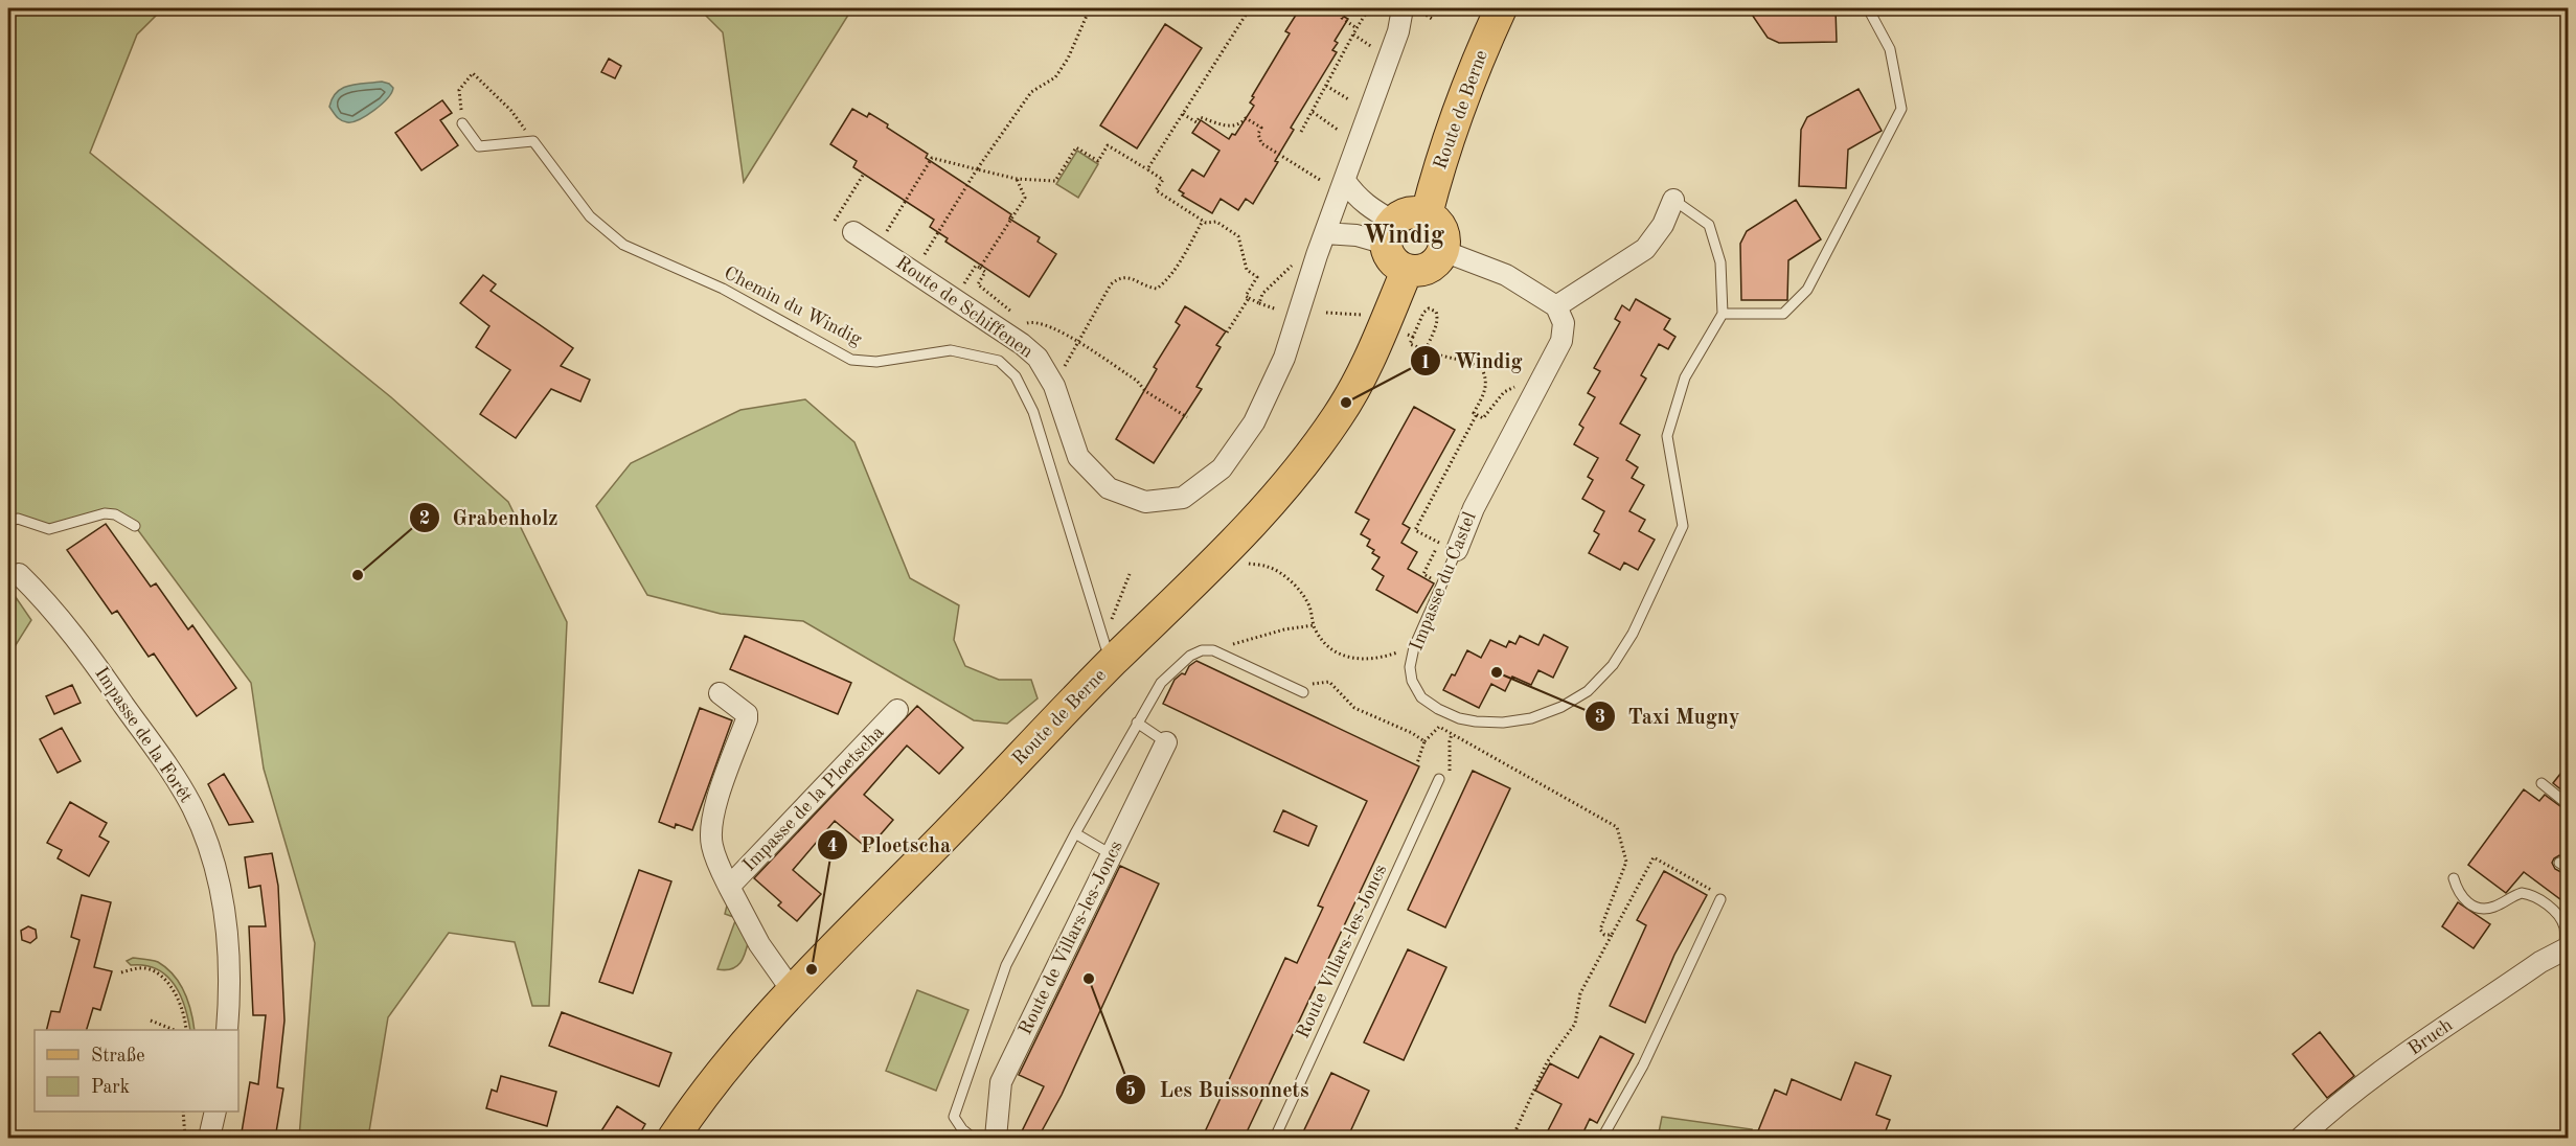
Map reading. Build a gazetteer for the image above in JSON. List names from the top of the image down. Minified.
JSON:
{"streets":{"main road":["Route de Berne"],"street":["Route de Schiffenen","Impasse du Castel","Impasse de la Forêt","Impasse de la Ploetscha","Route de Villars-les-Joncs","Bruch"],"lane":["Chemin du Windig","Route Villars-les-Joncs"]},"crossings":[["Route de Berne","Chemin du Windig"],["Route de Berne","Impasse de la Ploetscha"]],"districts":["Windig"],"places":["Windig","Grabenholz","Taxi Mugny","Ploetscha","Les Buissonnets"],"legend":["Straße","Park"]}
